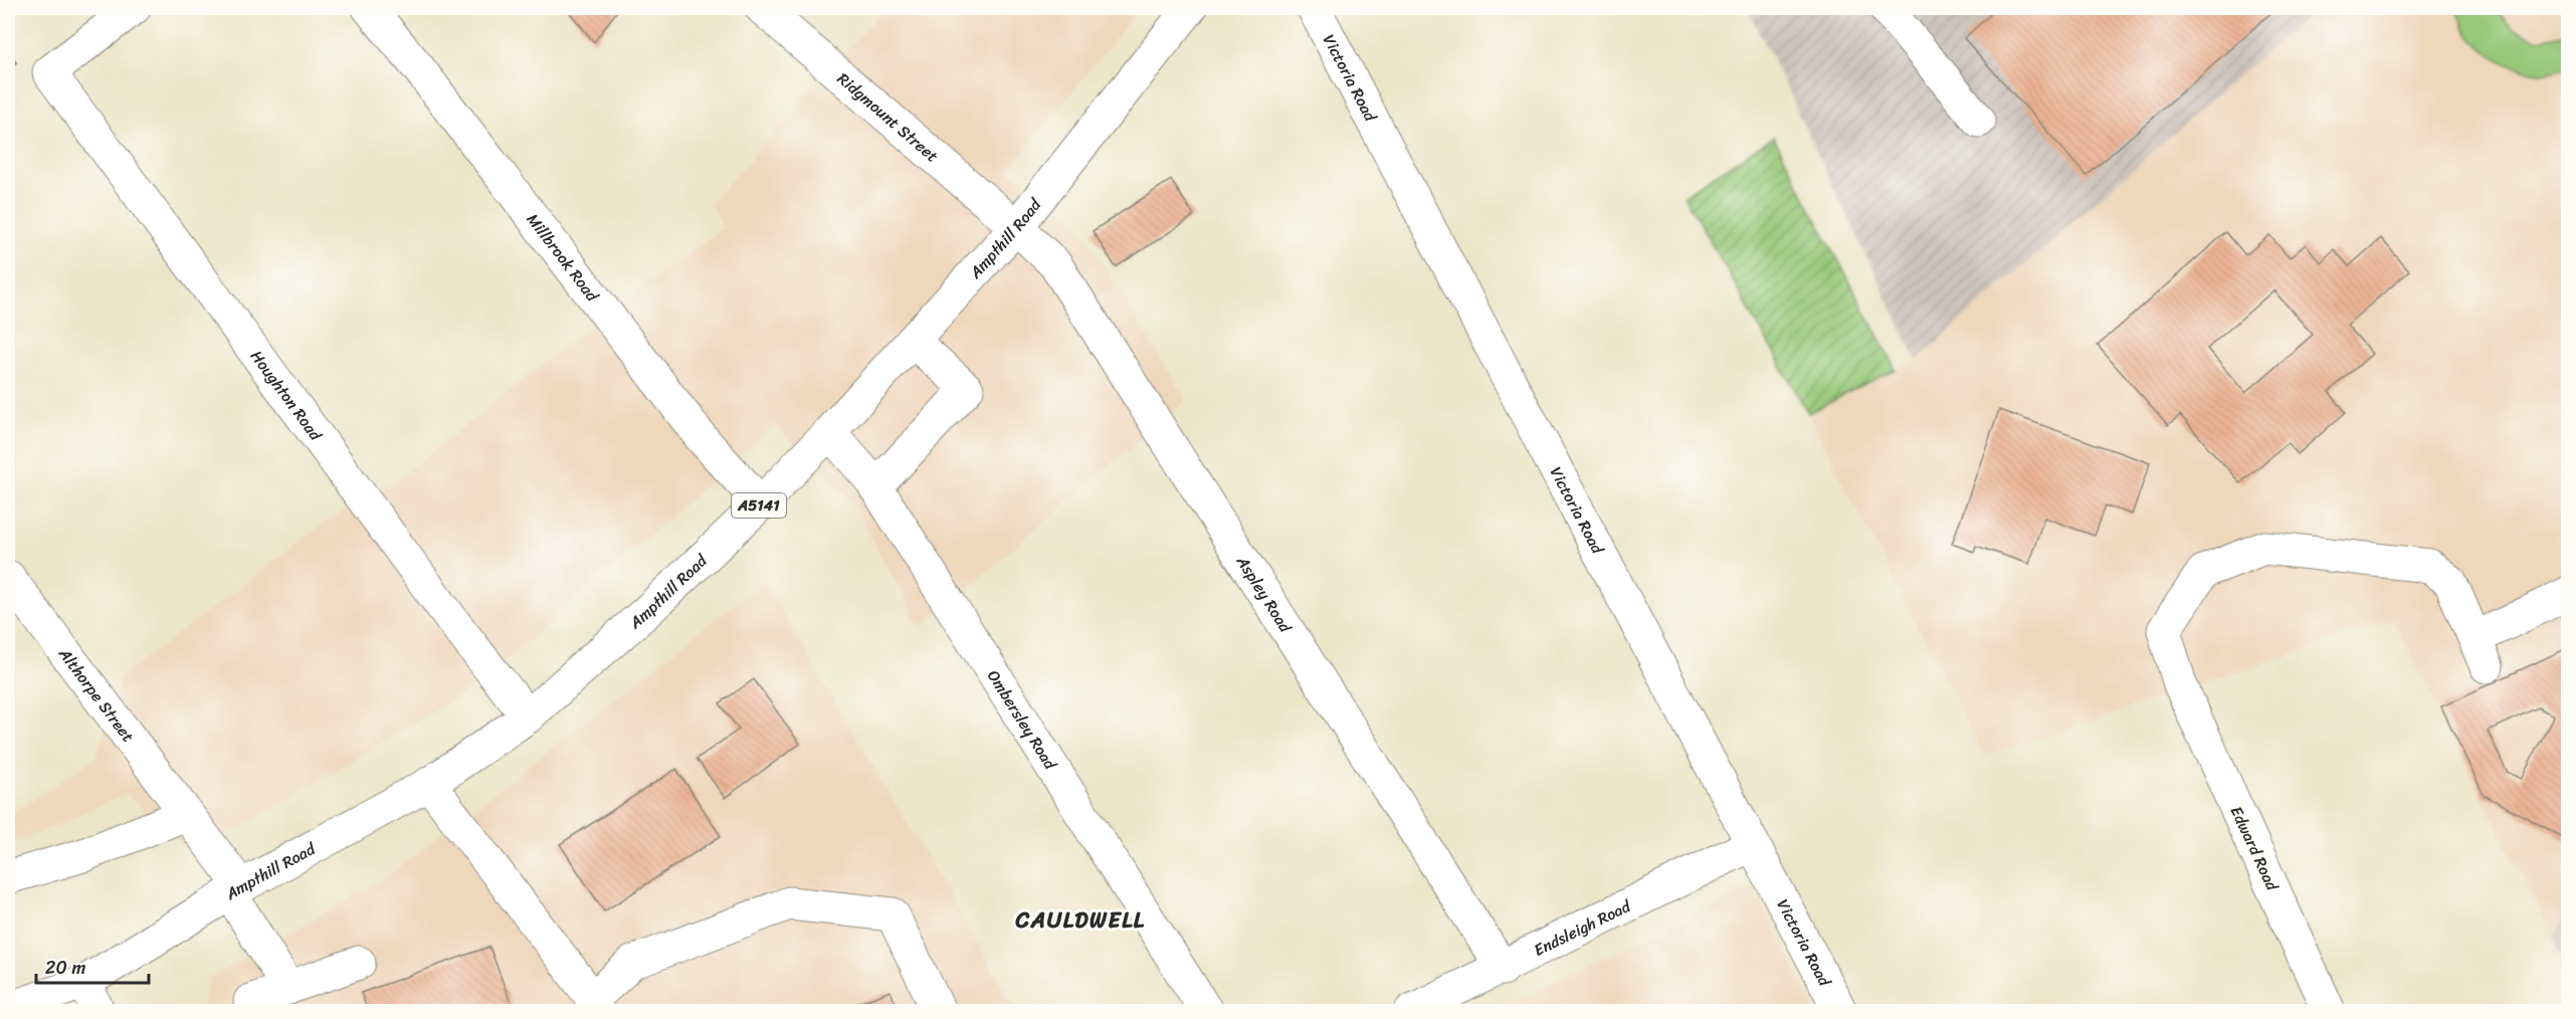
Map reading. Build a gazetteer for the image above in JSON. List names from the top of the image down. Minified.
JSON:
{"streets":{"street":["Victoria Road","Ridgmount Street","Ampthill Road","Millbrook Road","Houghton Road","A5141","Aspley Road","Althorpe Street","Ombersley Road","Edward Road","Endsleigh Road"]},"crossings":[["Victoria Road","Endsleigh Road"],["Ridgmount Street","Ampthill Road"],["Ridgmount Street","Aspley Road"],["Ampthill Road","Millbrook Road"],["Ampthill Road","Houghton Road"],["Ampthill Road","Aspley Road"],["Ampthill Road","Althorpe Street"],["Ampthill Road","Ombersley Road"],["Aspley Road","Endsleigh Road"]],"districts":["CAULDWELL"],"scale_bar":"20 m"}
